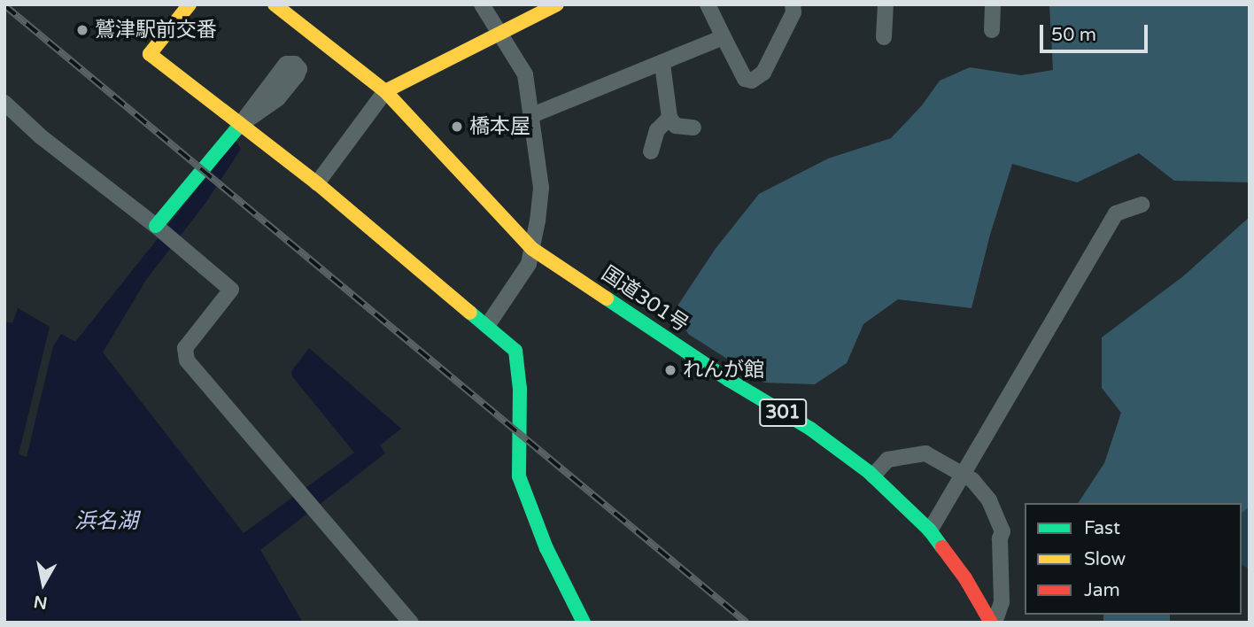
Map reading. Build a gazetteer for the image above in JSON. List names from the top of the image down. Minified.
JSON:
{"streets":{"main road":["国道301号","301"]},"water":["浜名湖"],"places":["鷲津駅前交番","橋本屋","れんが館"],"legend":["Fast","Slow","Jam"],"scale_bar":"50 m","north":"bottom"}
